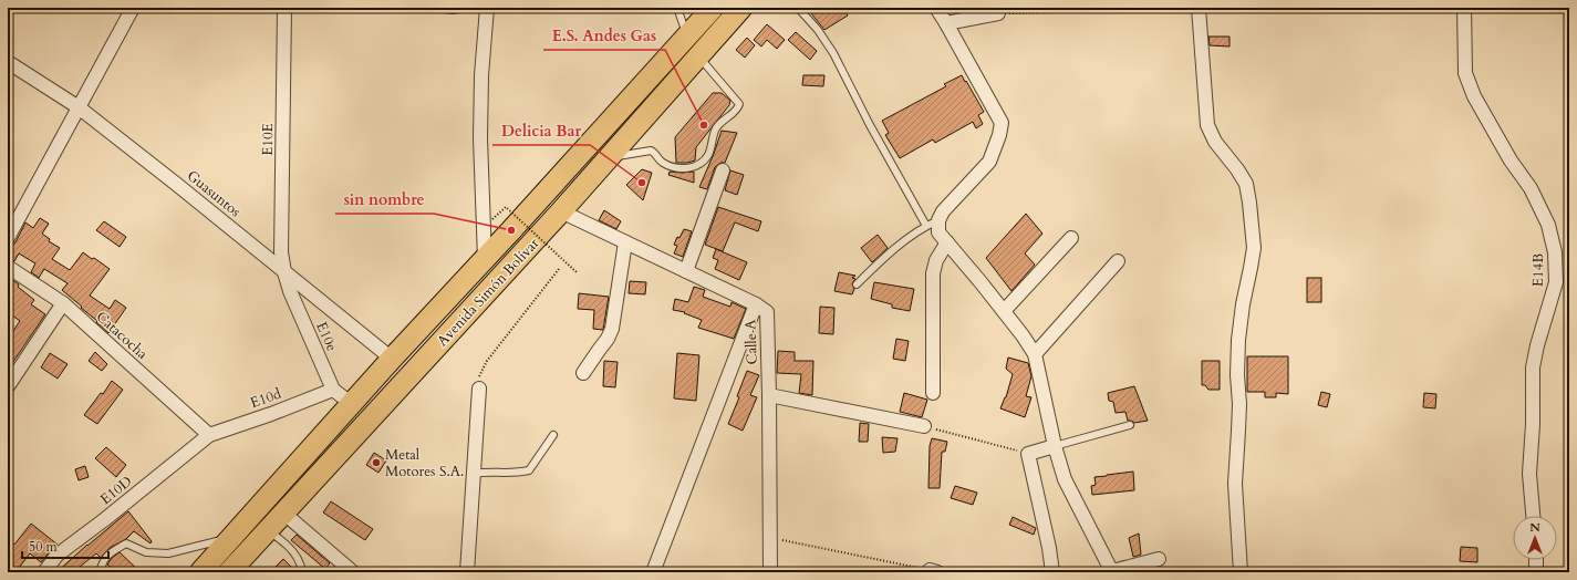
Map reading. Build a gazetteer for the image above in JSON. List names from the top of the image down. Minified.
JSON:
{"streets":{"highway":["Avenida Simón Bolívar"],"street":["E10E","Guasuntos","E14B","Catacocha","E10e","Calle A","E10d","E10D"]},"crossings":[["E10E","Guasuntos"],["E10E","E10e"],["Guasuntos","Avenida Simón Bolívar"],["Guasuntos","E10e"],["Avenida Simón Bolívar","E10e"],["Avenida Simón Bolívar","Calle A"],["Catacocha","E10d"],["Catacocha","E10D"],["E10e","E10d"],["E10d","E10D"]],"places":["E.S. Andes Gas","Delicia Bar","sin nombre","Metal Motores S.A."],"scale_bar":"50 m","north":"top"}
